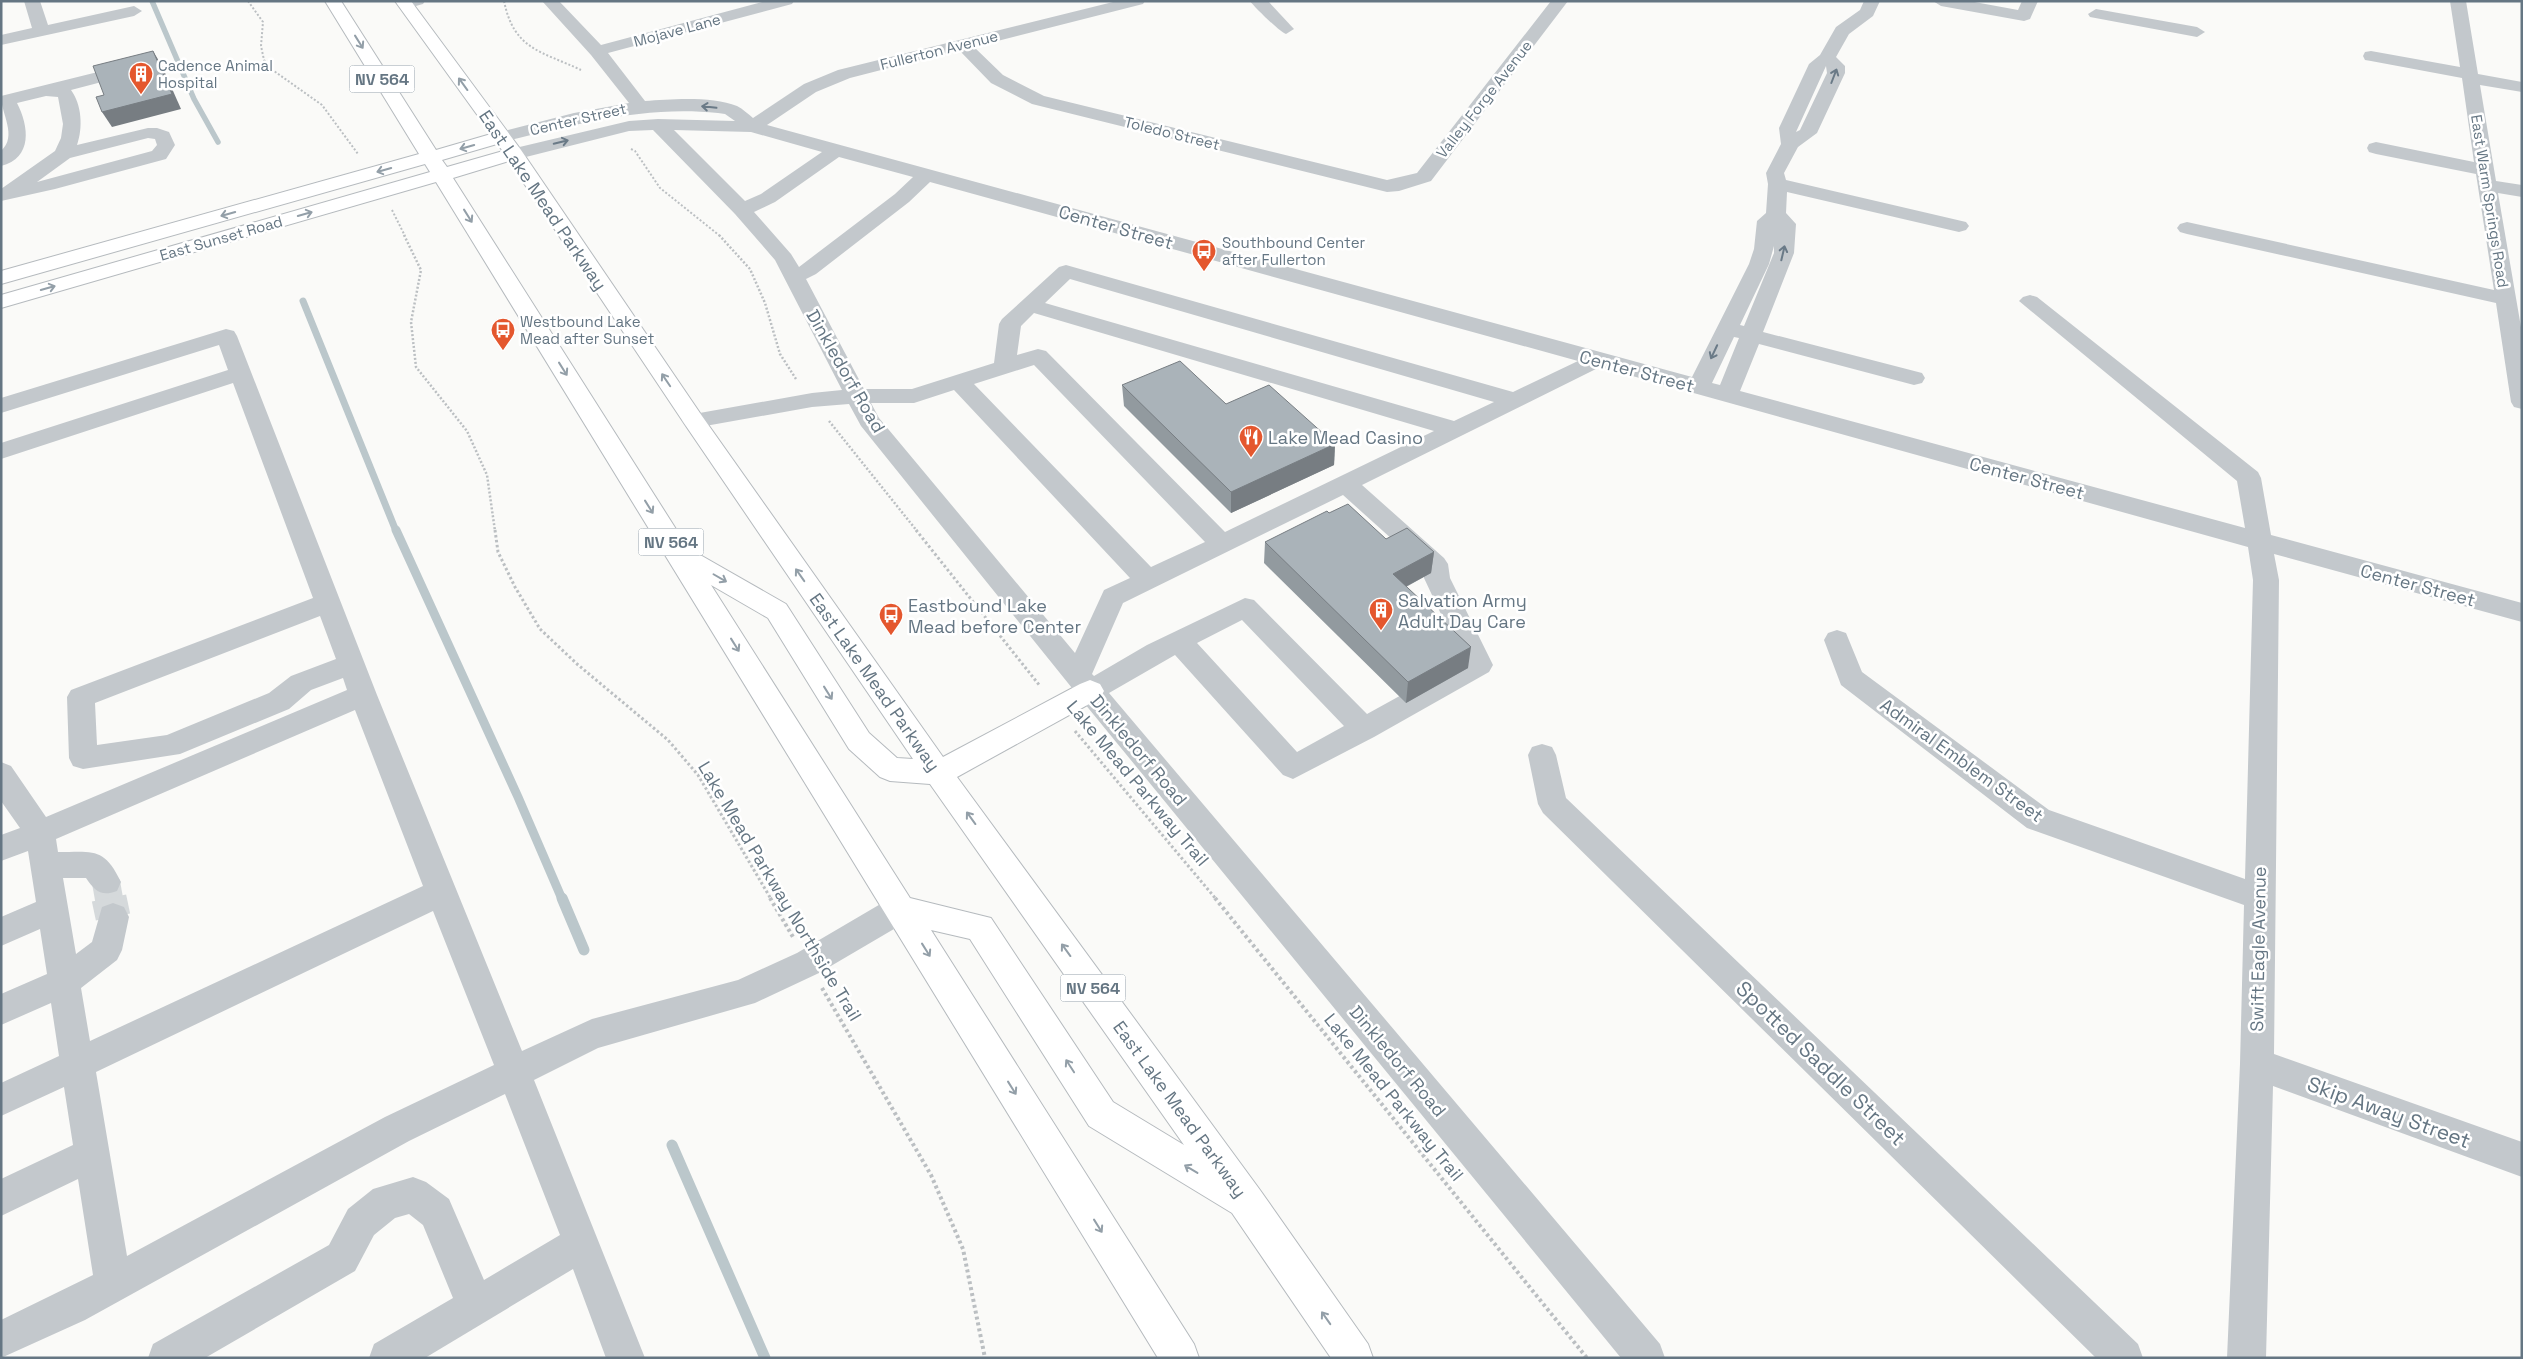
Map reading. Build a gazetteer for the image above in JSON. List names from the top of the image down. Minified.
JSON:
{"streets":{"main road":["NV 564","Center Street","East Lake Mead Parkway","East Sunset Road"],"street":["Mojave Lane","Fullerton Avenue","Valley Forge Avenue","Toledo Street","East Warm Springs Road","Dinkledorf Road","Admiral Emblem Street","Swift Eagle Avenue","Spotted Saddle Street","Skip Away Street"],"path":["Lake Mead Parkway Trail","Lake Mead Parkway Northside Trail"]},"crossings":[["Mojave Lane","Dinkledorf Road"],["Fullerton Avenue","Center Street"],["Fullerton Avenue","Toledo Street"],["NV 564","Center Street"],["NV 564","East Sunset Road"],["Valley Forge Avenue","Toledo Street"],["Center Street","East Lake Mead Parkway"],["Center Street","East Sunset Road"],["Center Street","Dinkledorf Road"],["Center Street","Swift Eagle Avenue"],["East Sunset Road","Lake Mead Parkway Northside Trail"],["Admiral Emblem Street","Swift Eagle Avenue"],["Swift Eagle Avenue","Skip Away Street"]],"places":{"building":["Cadence Animal Hospital","Salvation Army Adult Day Care"],"bus stop":["Southbound Center after Fullerton","Westbound Lake Mead after Sunset","Eastbound Lake Mead before Center"],"restaurant":["Lake Mead Casino"]}}
